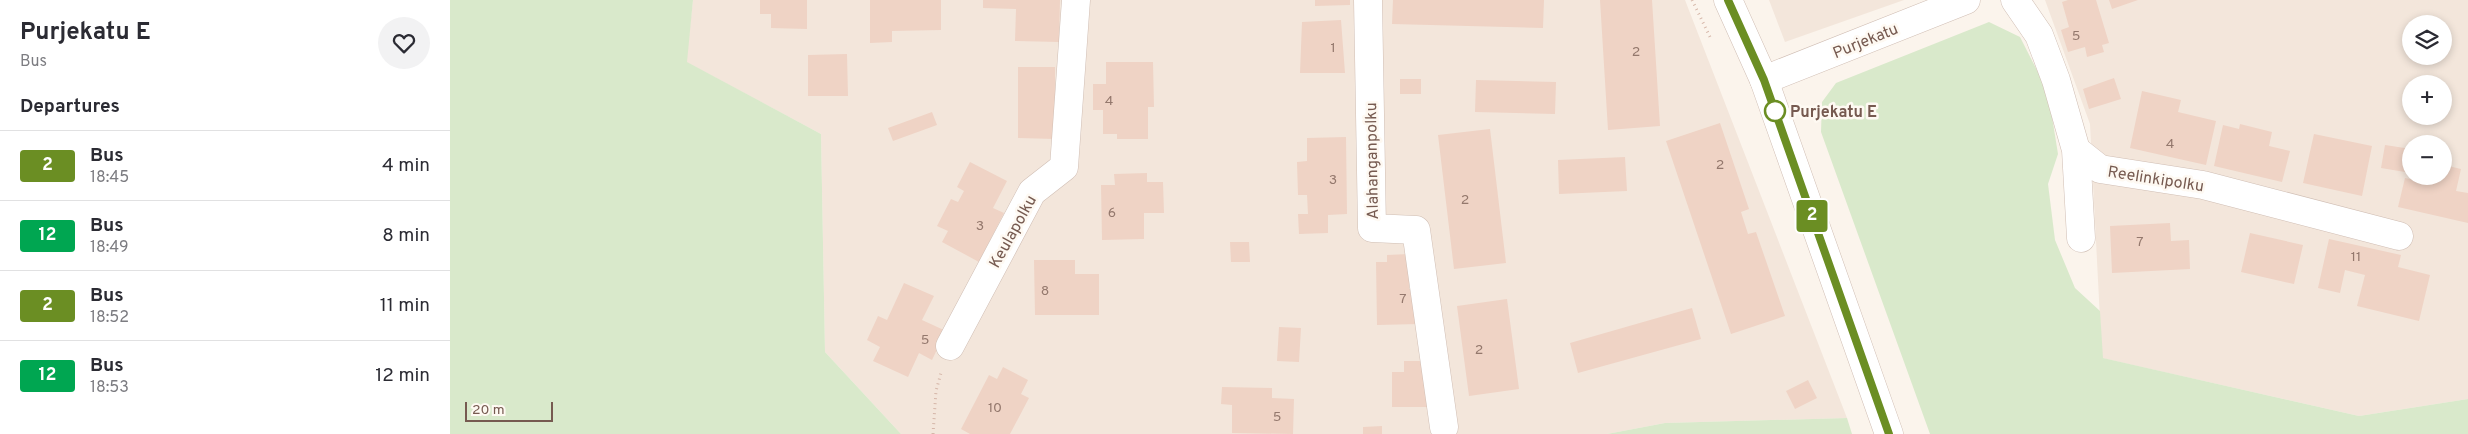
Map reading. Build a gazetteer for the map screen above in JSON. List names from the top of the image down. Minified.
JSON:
{"streets":{"street":["Purjekatu","Alahanganpolku","Reelinkipolku","Keulapolku"]},"places":["Purjekatu E"],"lines":["bus line 2"],"house_numbers":["5","1","2","4","4","2","3","2","6","3","7","11","8","7","5","2","10","5"],"scale_bar":"20 m","page":{"heading":[["Purjekatu E","Bus"],"Departures"],"on_map":"2","map_buttons":["+","−"],"list":[{"mark":"2","name":"Bus","note":"18:45","value":"4 min"},{"mark":"12","name":"Bus","note":"18:49","value":"8 min"},{"mark":"2","name":"Bus","note":"18:52","value":"11 min"},{"mark":"12","name":"Bus","note":"18:53","value":"12 min"}],"scale":"20 m"}}
